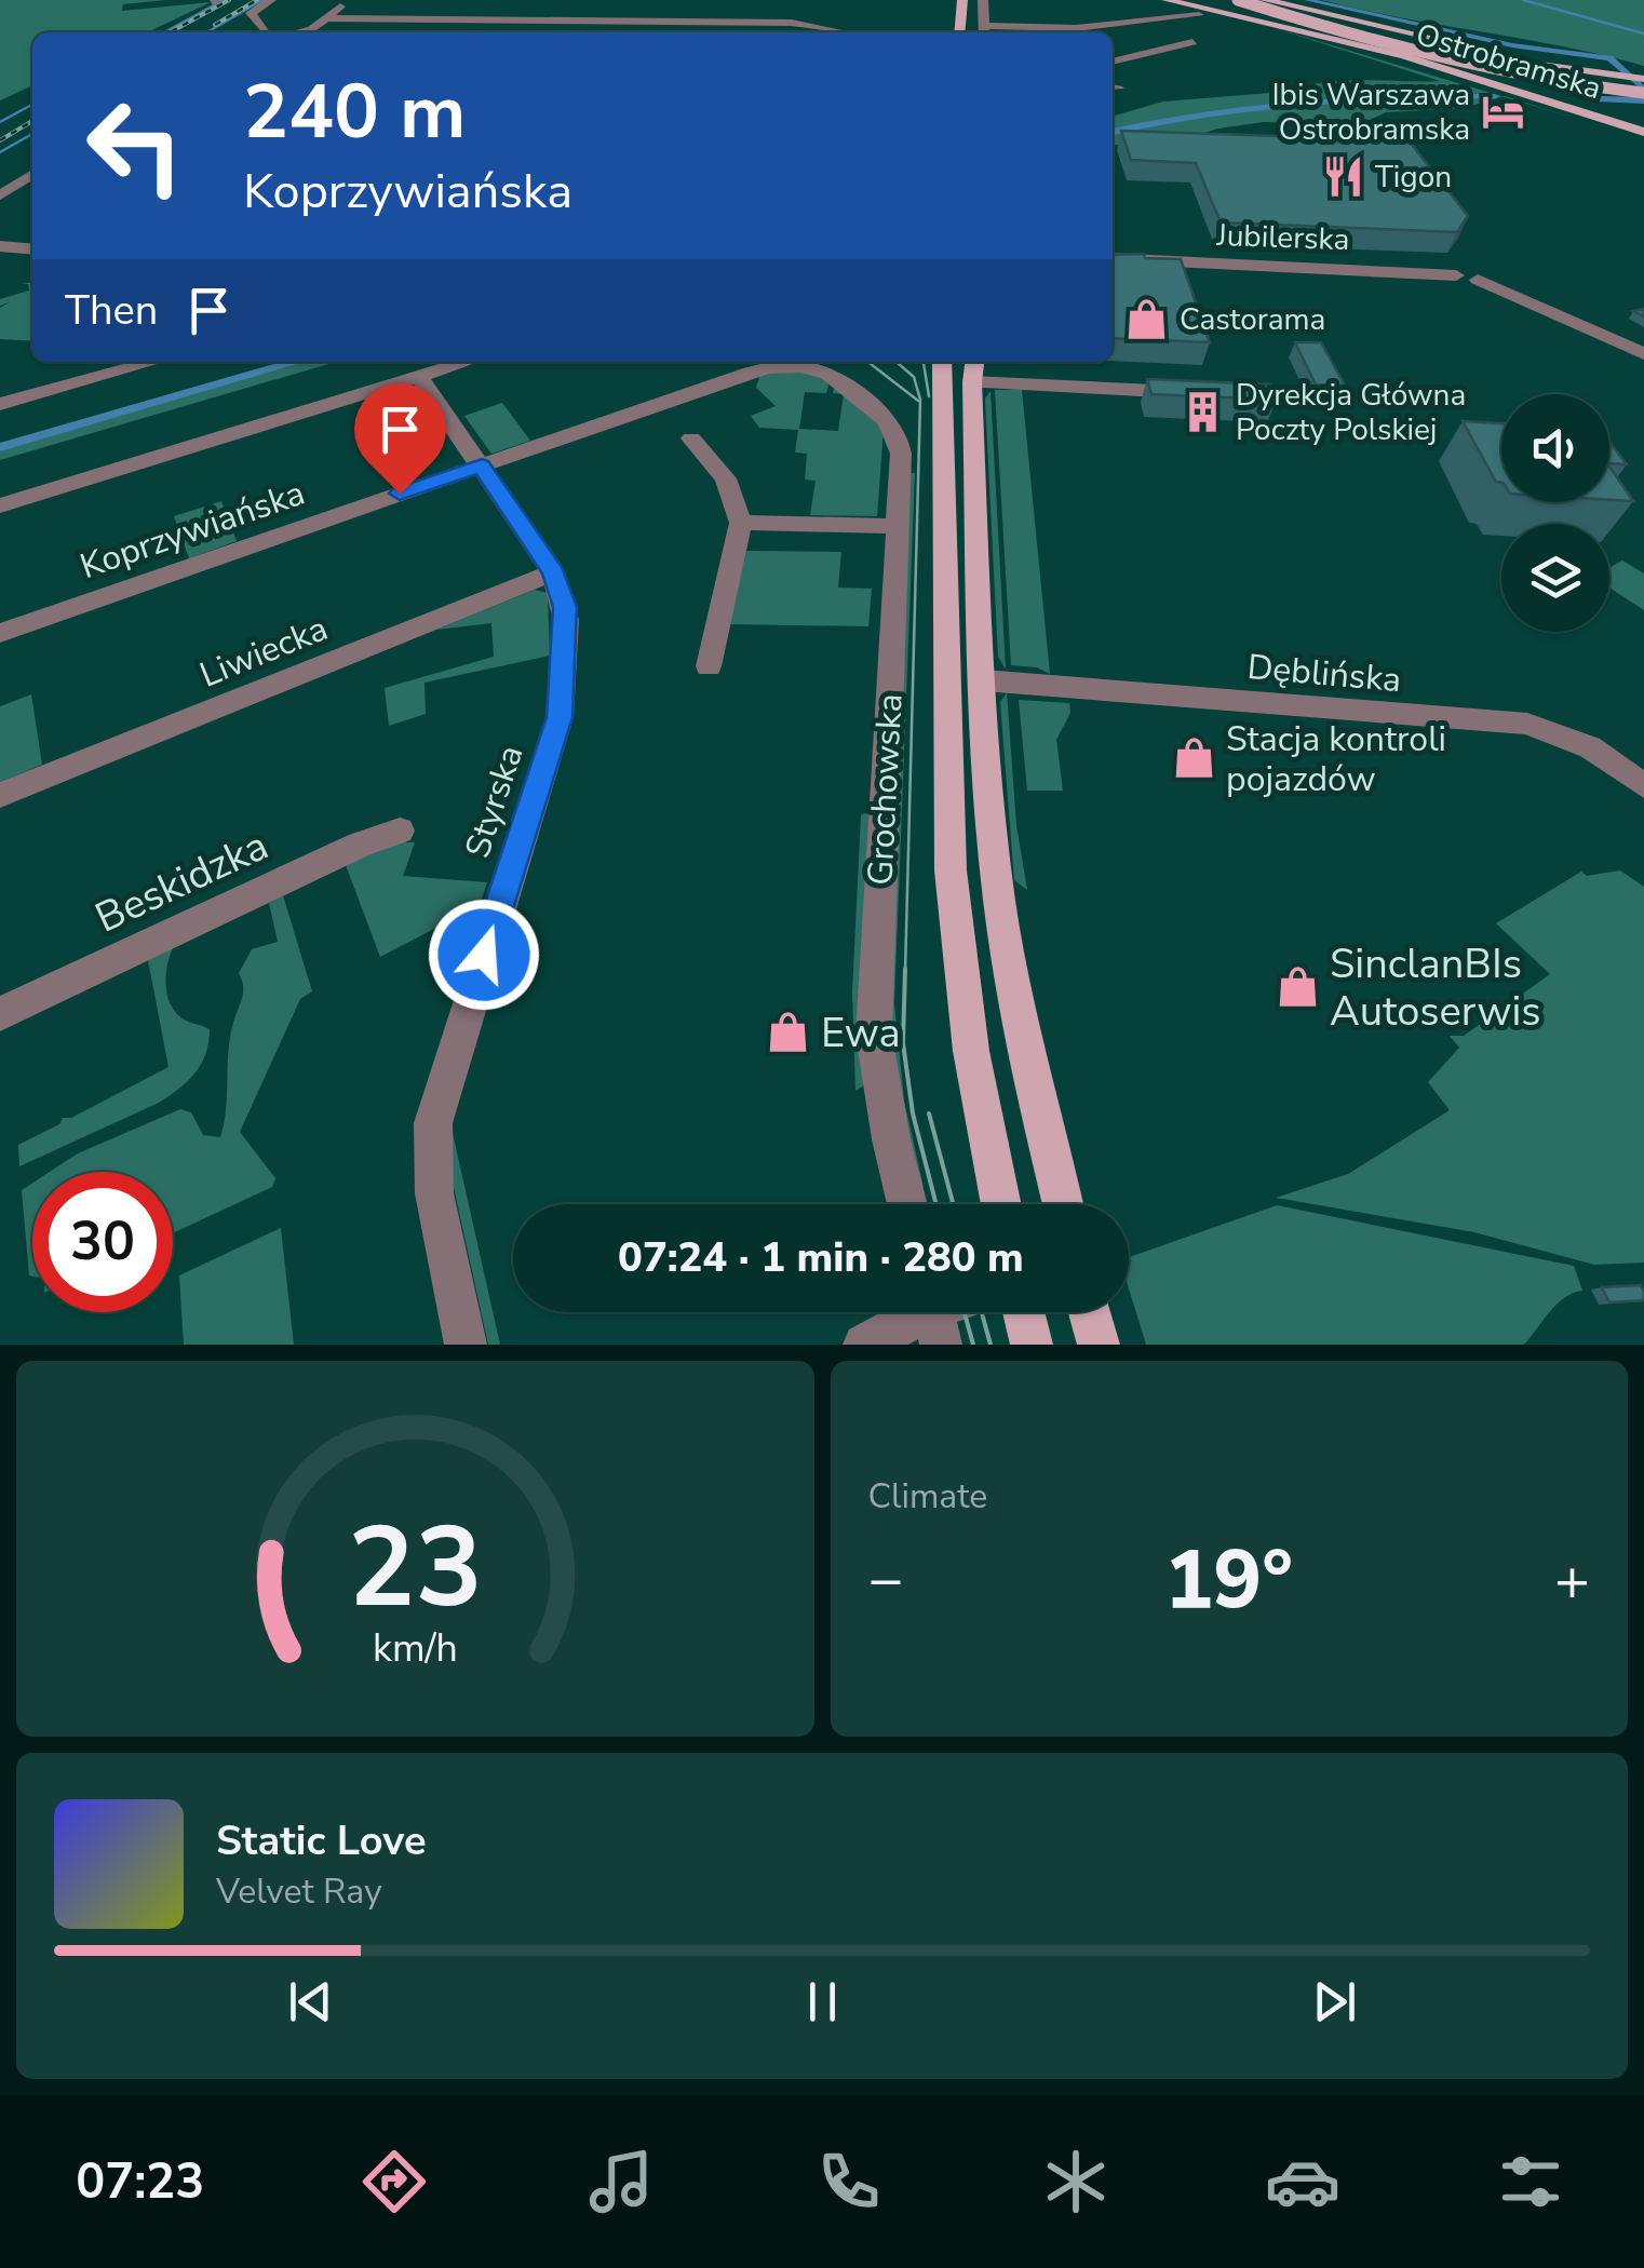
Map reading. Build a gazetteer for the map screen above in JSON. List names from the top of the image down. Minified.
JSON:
{"streets":{"main road":["Ostrobramska","Grochowska"],"street":["Jubilerska","Koprzywiańska","Liwiecka","Dęblińska","Styrska","Beskidzka"]},"crossings":[["Koprzywiańska","Grochowska"],["Koprzywiańska","Styrska"],["Liwiecka","Styrska"]],"places":{"hotel":["Ibis Warszawa Ostrobramska"],"restaurant":["Tigon"],"shop":["Castorama","Stacja kontroli pojazdów","SinclanBIs Autoserwis","Ewa"],"building":["Dyrekcja Główna Poczty Polskiej"]},"page":{"turn":["240 m","Koprzywiańska"],"then":"Then","limit":"30","trip":"07:24 · 1 min · 280 m","tile":"Climate","heat":["−","19°","+"],"song":["Static Love","Velvet Ray"],"tabs":"07:23","gauge":["23","km/h"]}}
